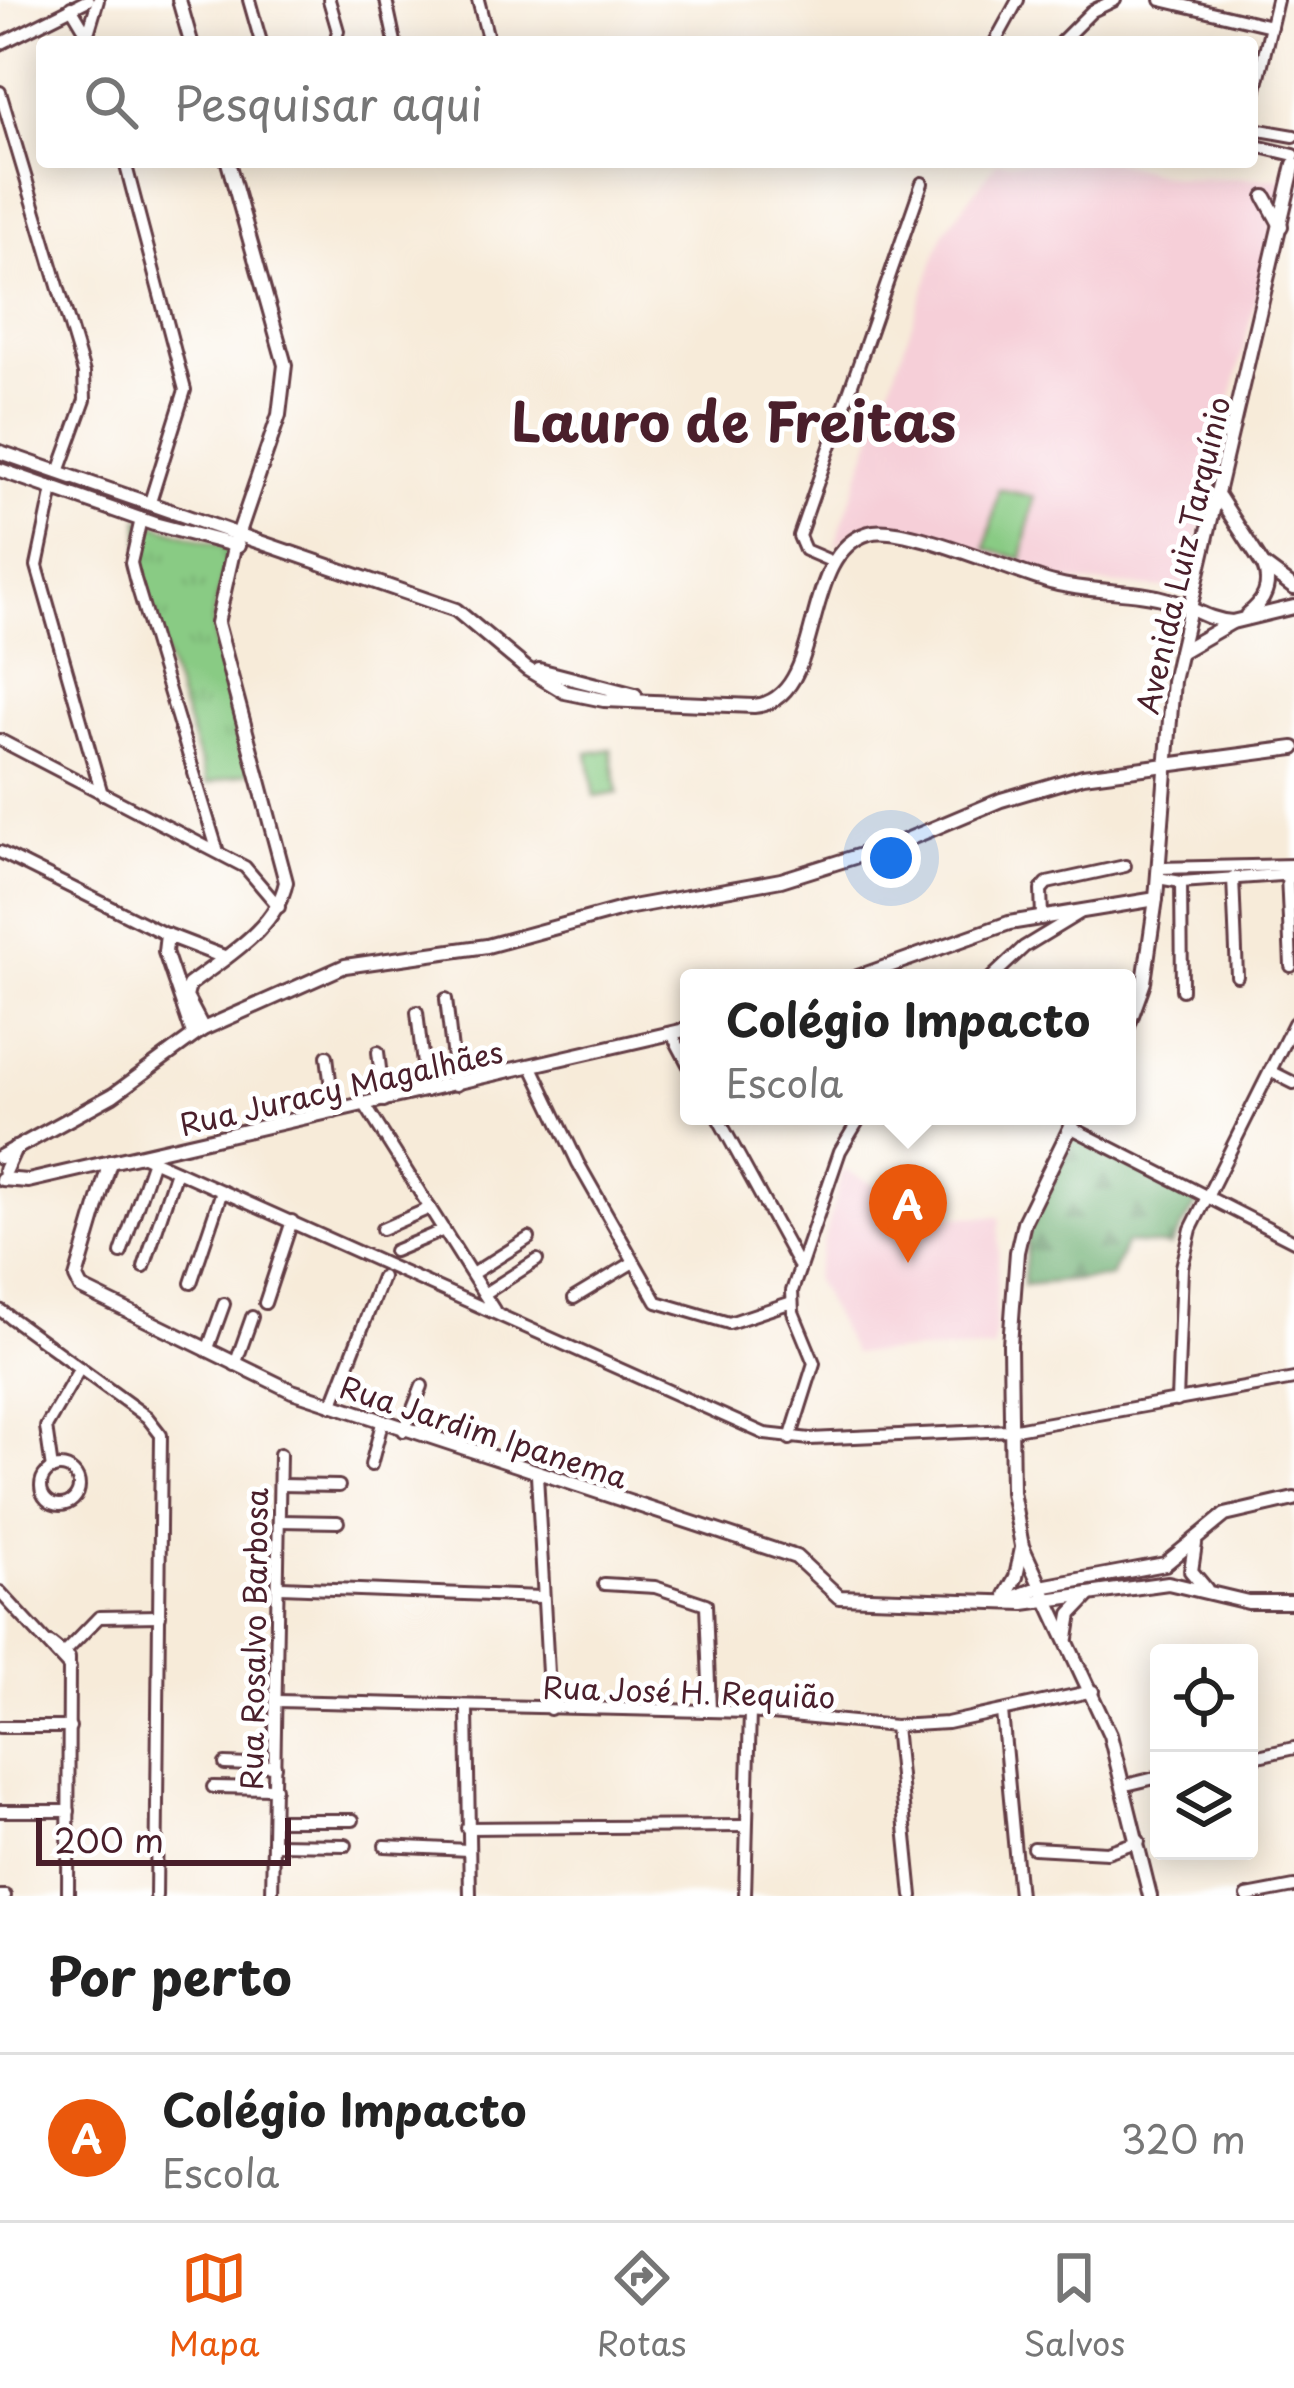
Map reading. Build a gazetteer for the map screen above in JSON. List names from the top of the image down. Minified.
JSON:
{"streets":{"street":["Avenida Luiz Tarquínio","Rua Juracy Magalhães","Rua Jardim Ipanema","Rua Rosalvo Barbosa","Rua José H. Requião"]},"crossings":[["Rua Juracy Magalhães","Rua Jardim Ipanema"],["Rua Rosalvo Barbosa","Rua José H. Requião"]],"districts":["Lauro de Freitas"],"scale_bar":"200 m","page":{"search":"Pesquisar aqui","popup":["Colégio Impacto","Escola"],"pins":"A","scale":"200 m","heading":"Por perto","list":[{"mark":"A","name":"Colégio Impacto","note":"Escola","value":"320 m"}],"nav":["Mapa","Rotas","Salvos"]}}
